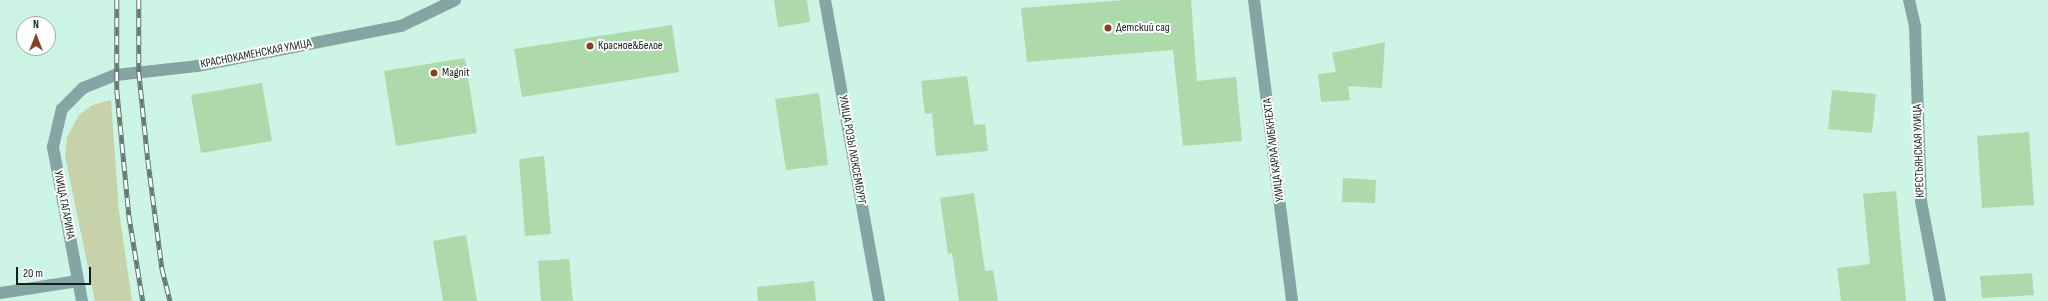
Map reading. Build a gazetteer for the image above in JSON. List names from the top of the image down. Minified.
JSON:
{"streets":{"street":["КРАСНОКАМЕНСКАЯ УЛИЦА","УЛИЦА РОЗЫ ЛЮКСЕМБУРГ","УЛИЦА КАРЛА ЛИБКНЕХТА","КРЕСТЬЯНСКАЯ УЛИЦА","УЛИЦА ГАГАРИНА"]},"crossings":[["КРАСНОКАМЕНСКАЯ УЛИЦА","УЛИЦА ГАГАРИНА"]],"places":["Детский сад","Красное&Белое","Magnit"],"scale_bar":"20 m","north":"top"}
